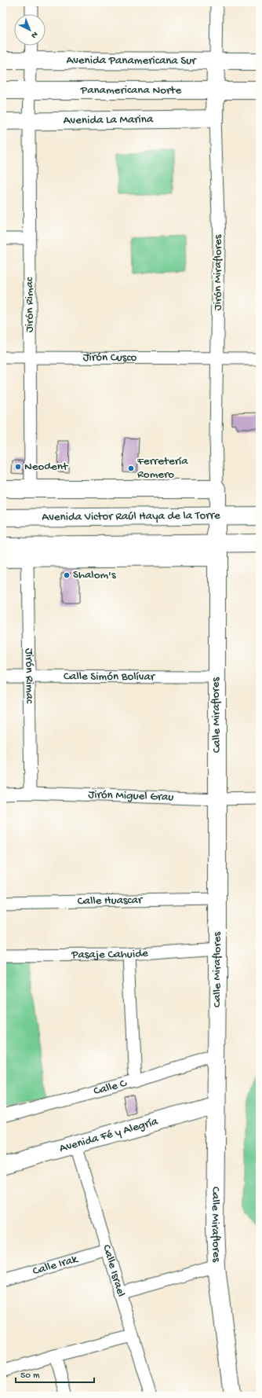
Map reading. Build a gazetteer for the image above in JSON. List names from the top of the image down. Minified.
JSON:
{"streets":{"main road":["Avenida Panamericana Sur","Panamericana Norte","Avenida La Marina","Jirón Miraflores","Avenida Victor Raúl Haya de la Torre","Calle Miraflores","Avenida Fé y Alegría"],"street":["Jirón Rimac","Jirón Cusco","Calle Simón Bolívar","Jirón Miguel Grau","Calle Huascar","Pasaje Cahuide","Calle C","Calle Irak","Calle Israel"]},"crossings":[["Avenida Panamericana Sur","Jirón Miraflores"],["Avenida Panamericana Sur","Jirón Rimac"],["Panamericana Norte","Jirón Miraflores"],["Panamericana Norte","Jirón Rimac"],["Avenida La Marina","Jirón Miraflores"],["Avenida La Marina","Jirón Rimac"],["Jirón Miraflores","Jirón Cusco"],["Jirón Miraflores","Avenida Victor Raúl Haya de la Torre"],["Jirón Miraflores","Calle Miraflores"],["Jirón Rimac","Jirón Cusco"],["Jirón Rimac","Calle Simón Bolívar"],["Jirón Rimac","Jirón Miguel Grau"],["Calle Simón Bolívar","Calle Miraflores"],["Calle Miraflores","Jirón Miguel Grau"],["Calle Miraflores","Calle Huascar"],["Calle Miraflores","Pasaje Cahuide"],["Calle Miraflores","Calle C"],["Calle Miraflores","Avenida Fé y Alegría"],["Avenida Fé y Alegría","Calle Israel"],["Calle Irak","Calle Israel"]],"places":["Neodent","Ferretería Romero","Shalom's"],"scale_bar":"50 m","north":"bottom right"}
